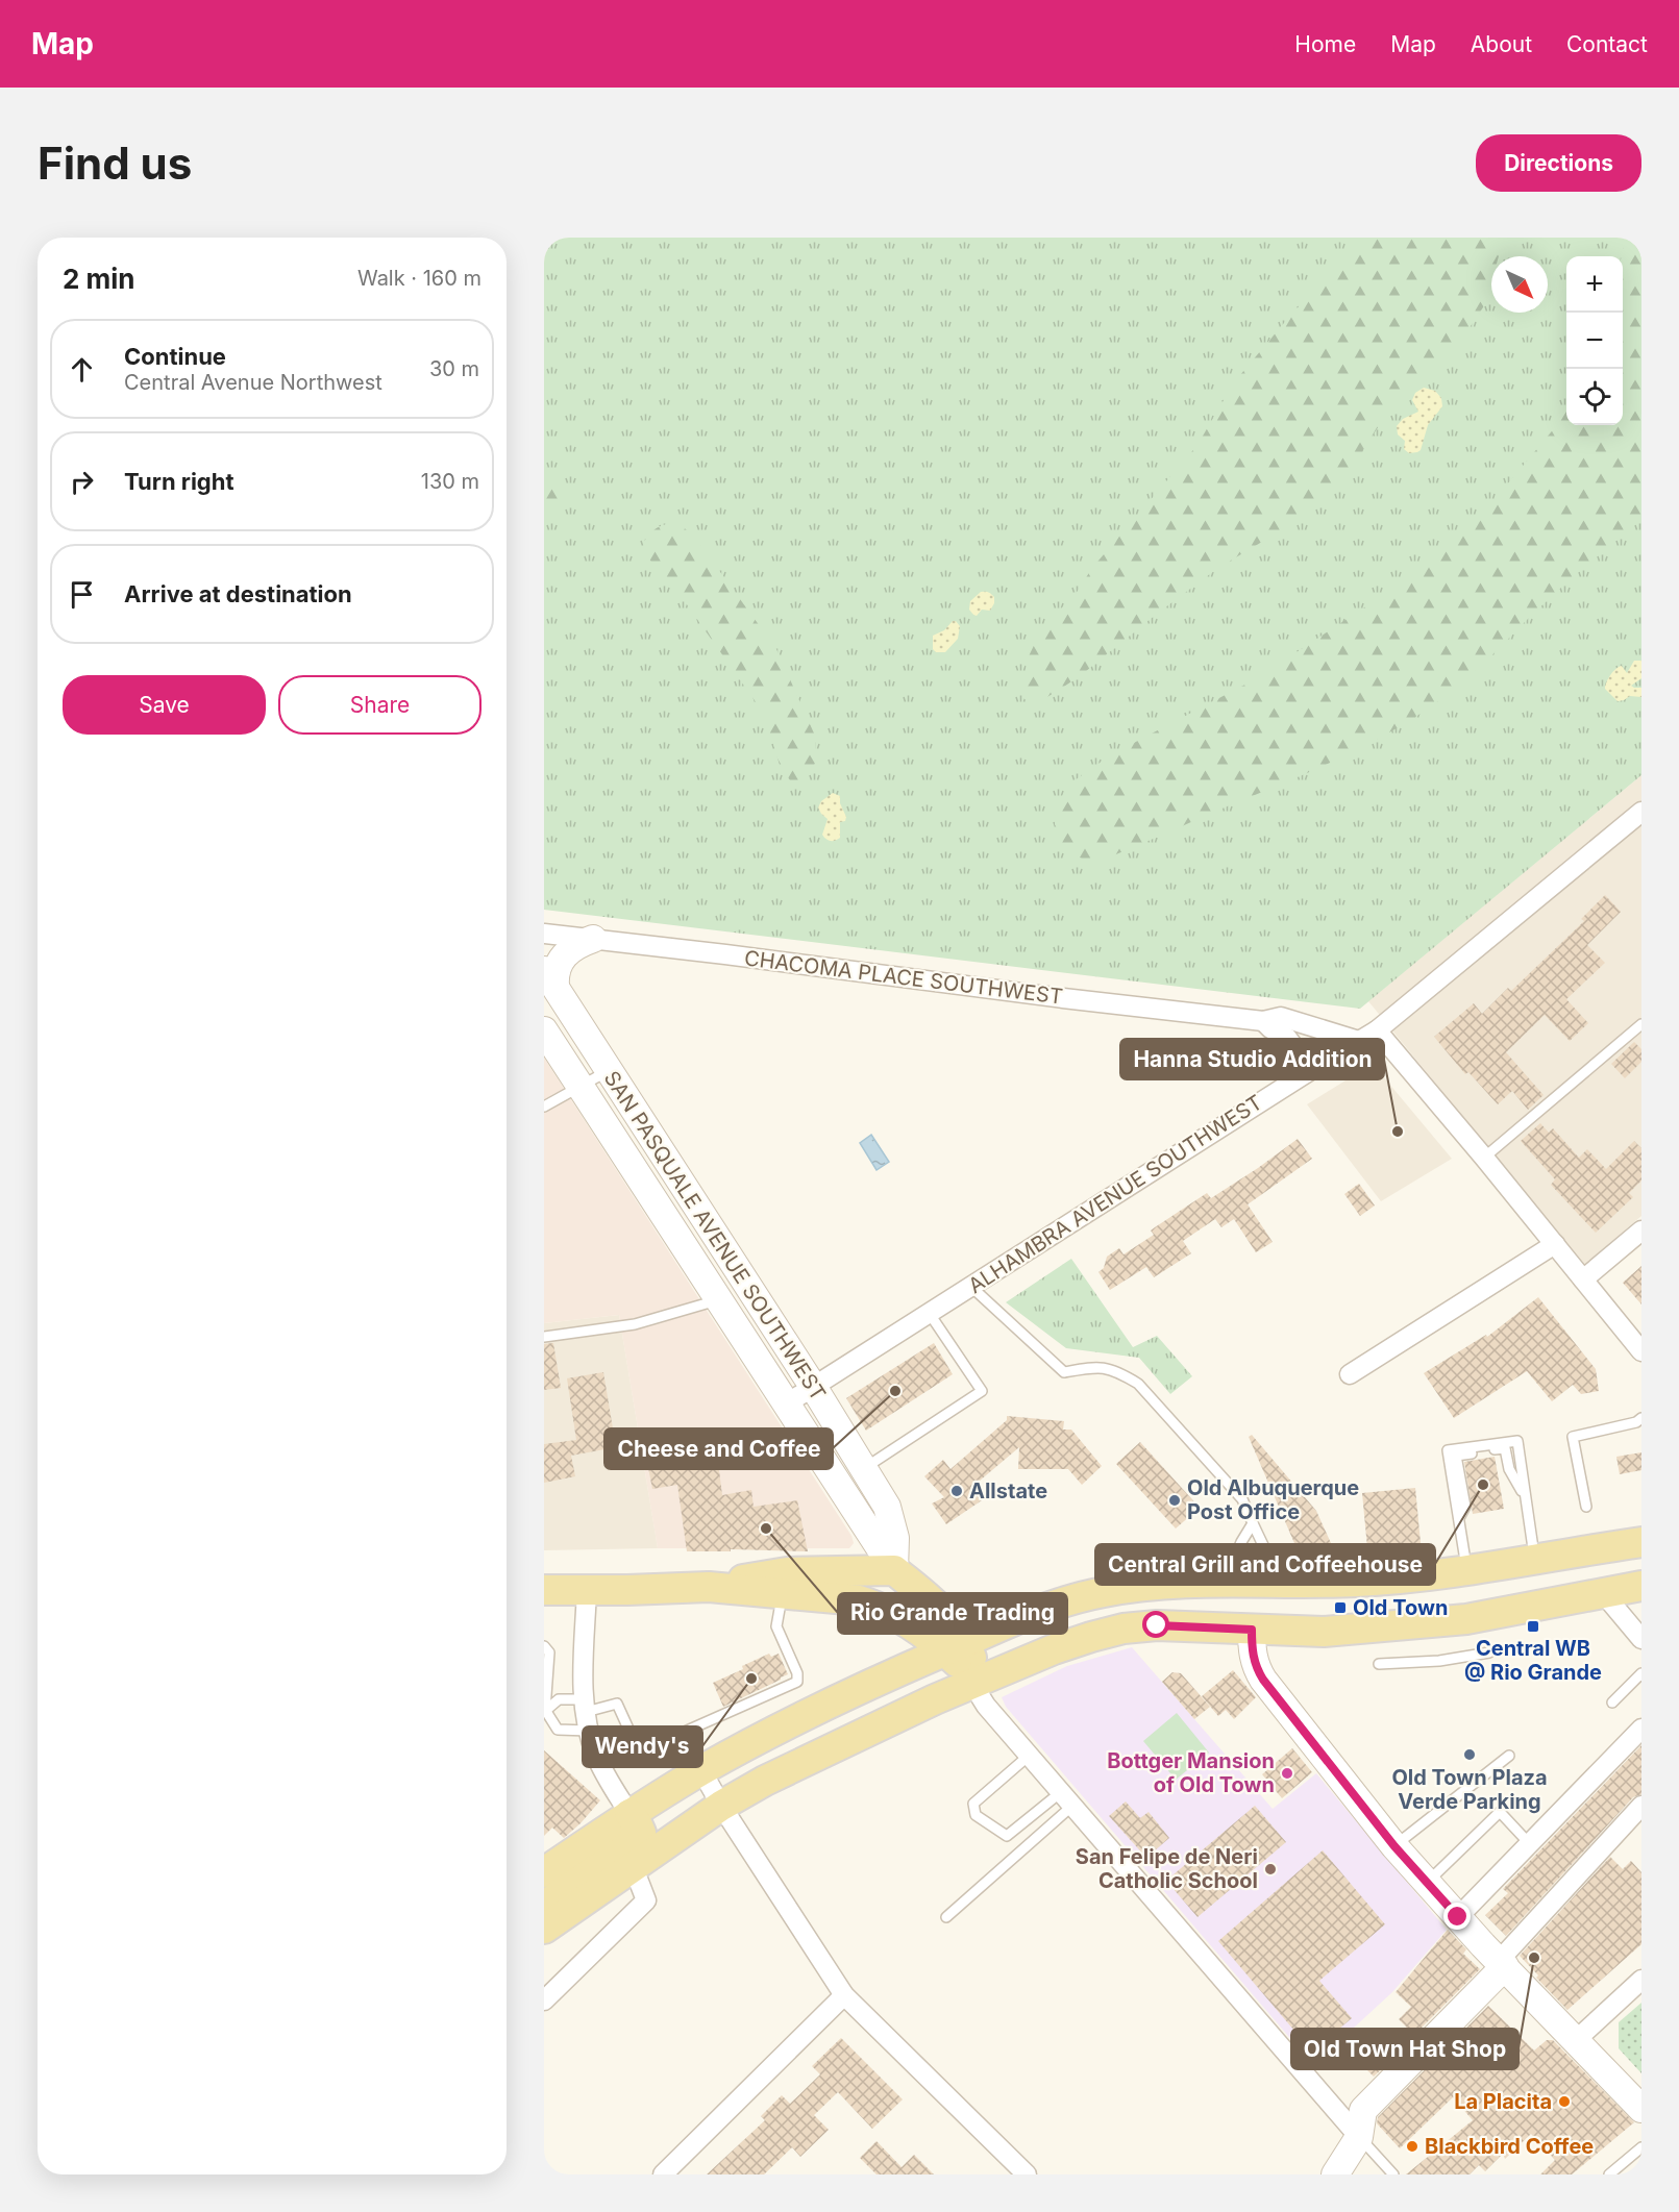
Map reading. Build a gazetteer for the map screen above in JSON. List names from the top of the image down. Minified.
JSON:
{"streets":{"street":["CHACOMA PLACE SOUTHWEST","ALHAMBRA AVENUE SOUTHWEST","SAN PASQUALE AVENUE SOUTHWEST"]},"crossings":[["CHACOMA PLACE SOUTHWEST","ALHAMBRA AVENUE SOUTHWEST"],["ALHAMBRA AVENUE SOUTHWEST","SAN PASQUALE AVENUE SOUTHWEST"]],"places":{"other":["Hanna Studio Addition","Cheese and Coffee","Central Grill and Coffeehouse","Allstate","Old Albuquerque Post Office","Rio Grande Trading","Wendy's","Old Town Plaza Verde Parking","Bottger Mansion of Old Town","San Felipe de Neri Catholic School","Old Town Hat Shop","La Placita","Blackbird Coffee"],"transit":["Old Town","Central WB @ Rio Grande"]},"north":"bottom right","page":{"header":"Map","nav":["Home","Map","About","Contact"],"buttons":["Directions",["Save","Share"]],"title":"Find us","heading":["2 min","Walk · 160 m"],"map_buttons":["+","−"],"list":[["Continue","Central Avenue Northwest","30 m"],["Turn right","130 m"],"Arrive at destination"]}}
